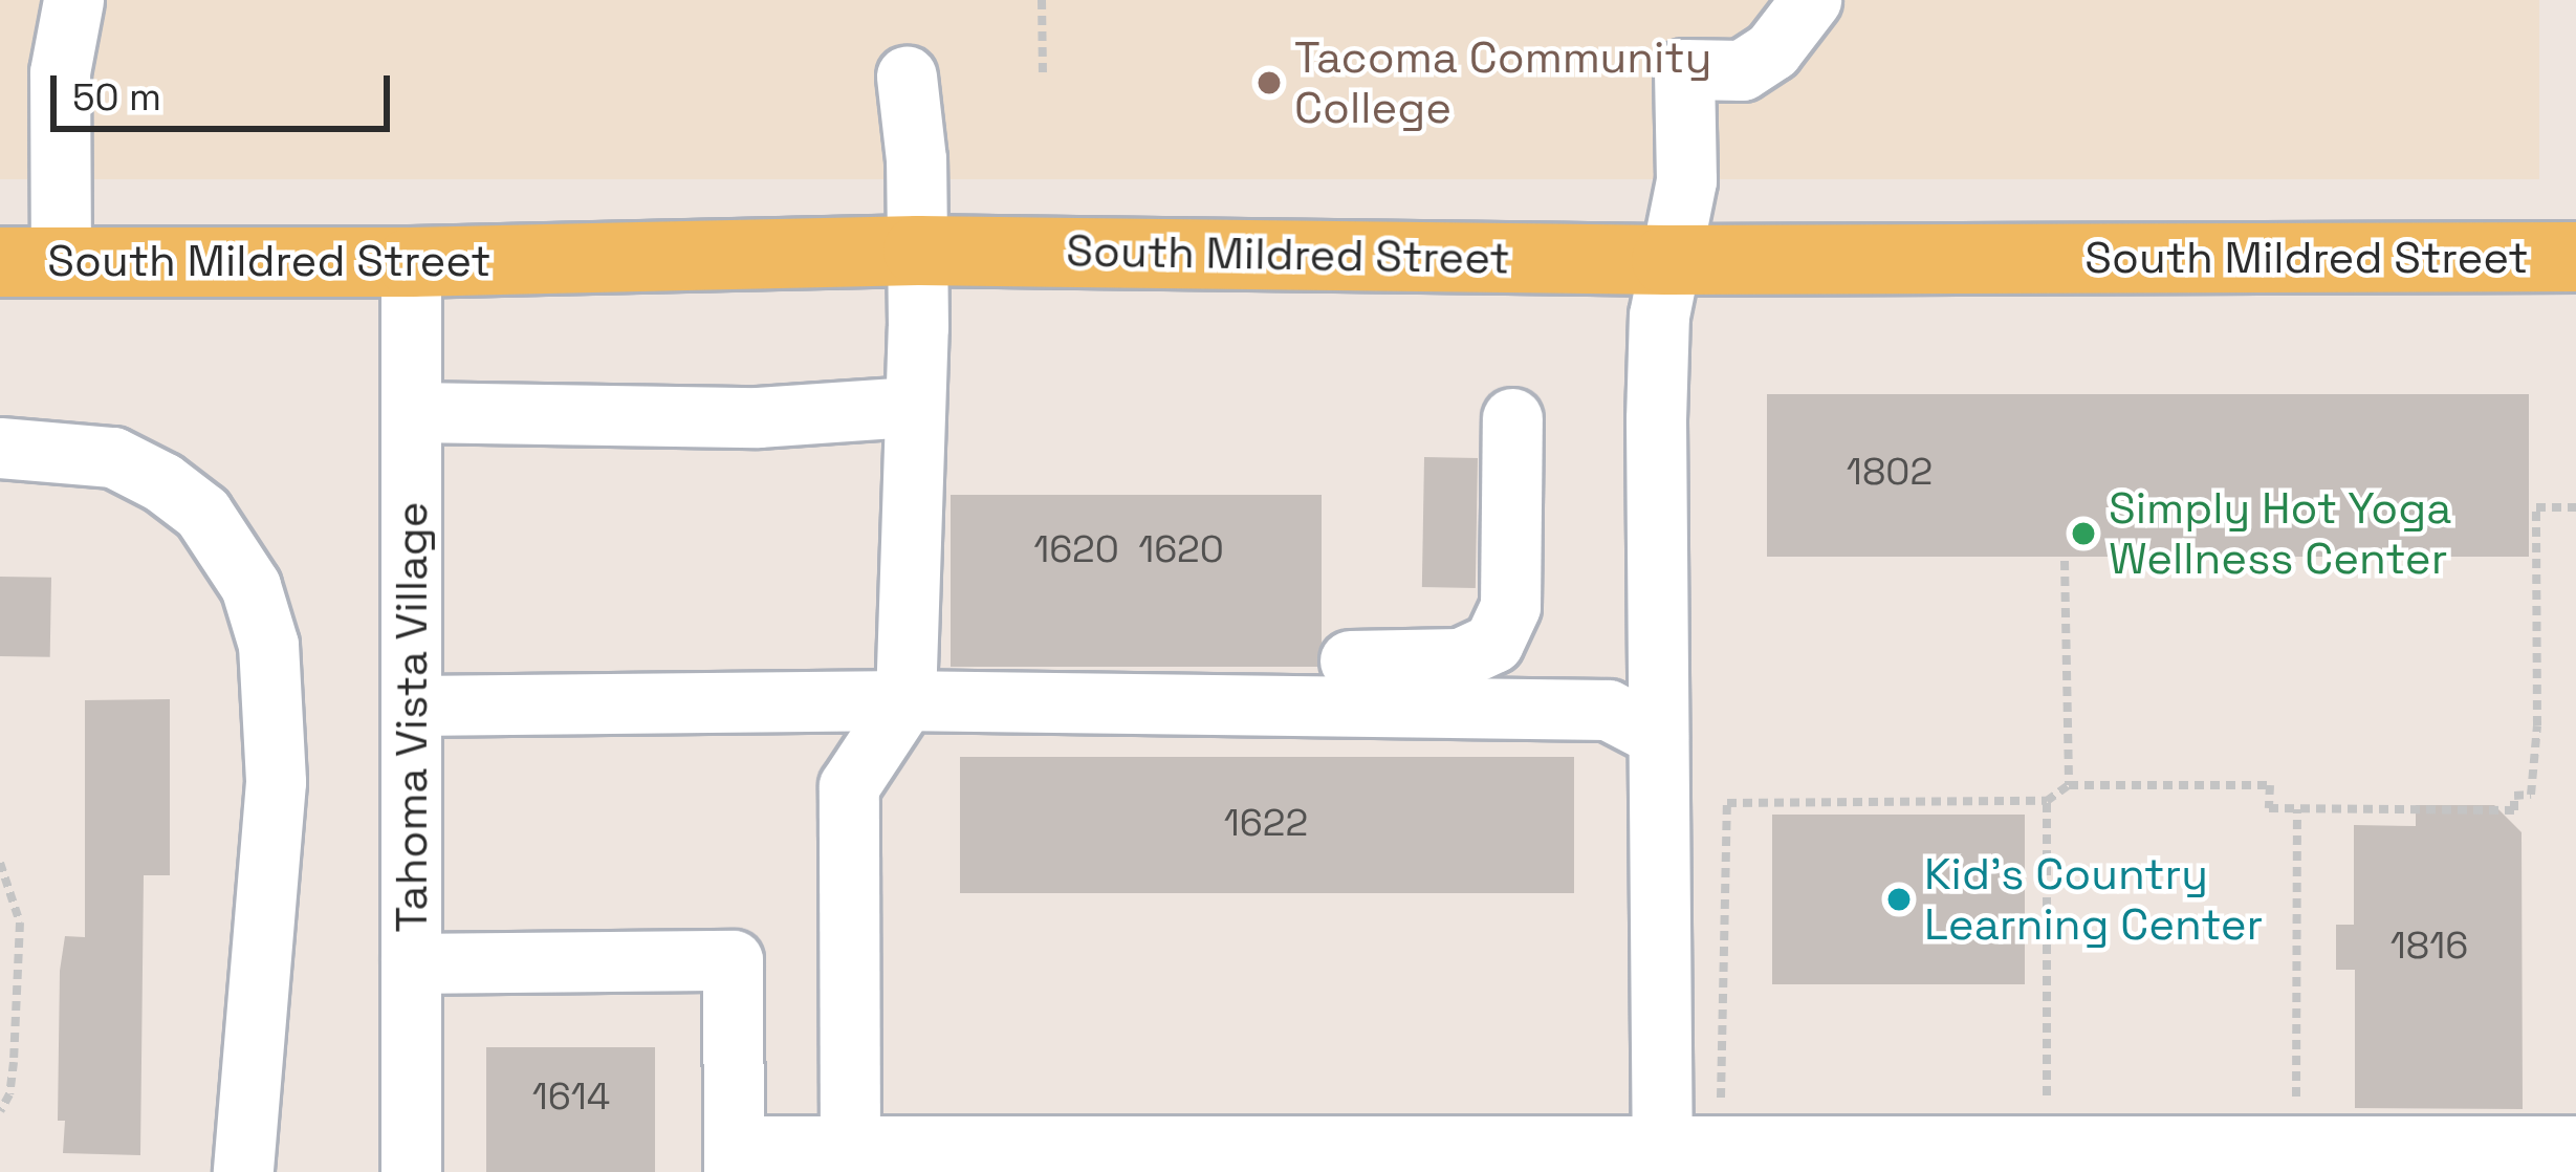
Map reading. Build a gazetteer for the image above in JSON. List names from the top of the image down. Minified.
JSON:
{"streets":{"main road":["South Mildred Street"],"lane":["Tahoma Vista Village"]},"crossings":[["South Mildred Street","Tahoma Vista Village"]],"places":["Tacoma Community College","Simply Hot Yoga Wellness Center","Kid's Country Learning Center"],"house_numbers":["1802","1620","1620","1622","1816","1614"],"scale_bar":"50 m"}
